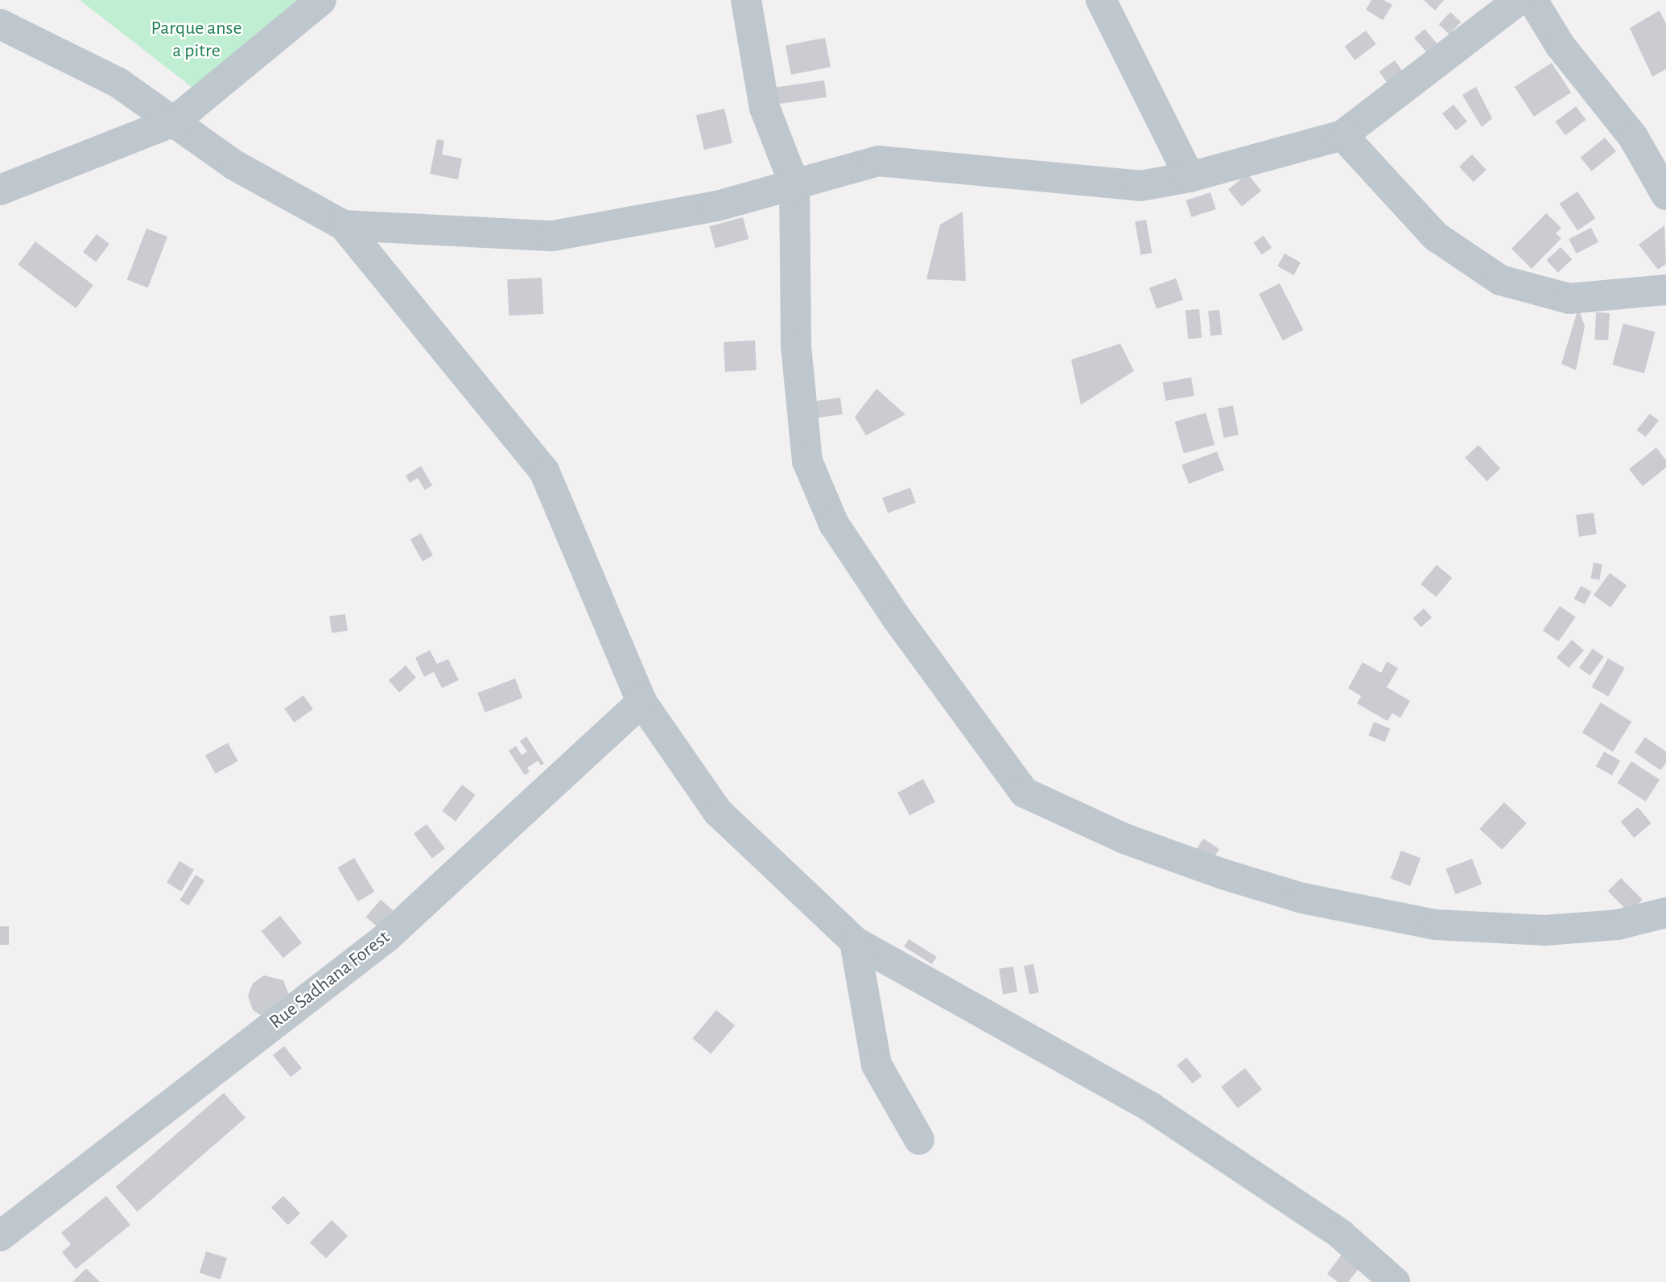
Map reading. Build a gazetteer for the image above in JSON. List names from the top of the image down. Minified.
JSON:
{"streets":{"street":["Rue Sadhana Forest"]},"parks":["Parque anse a pitre"]}
